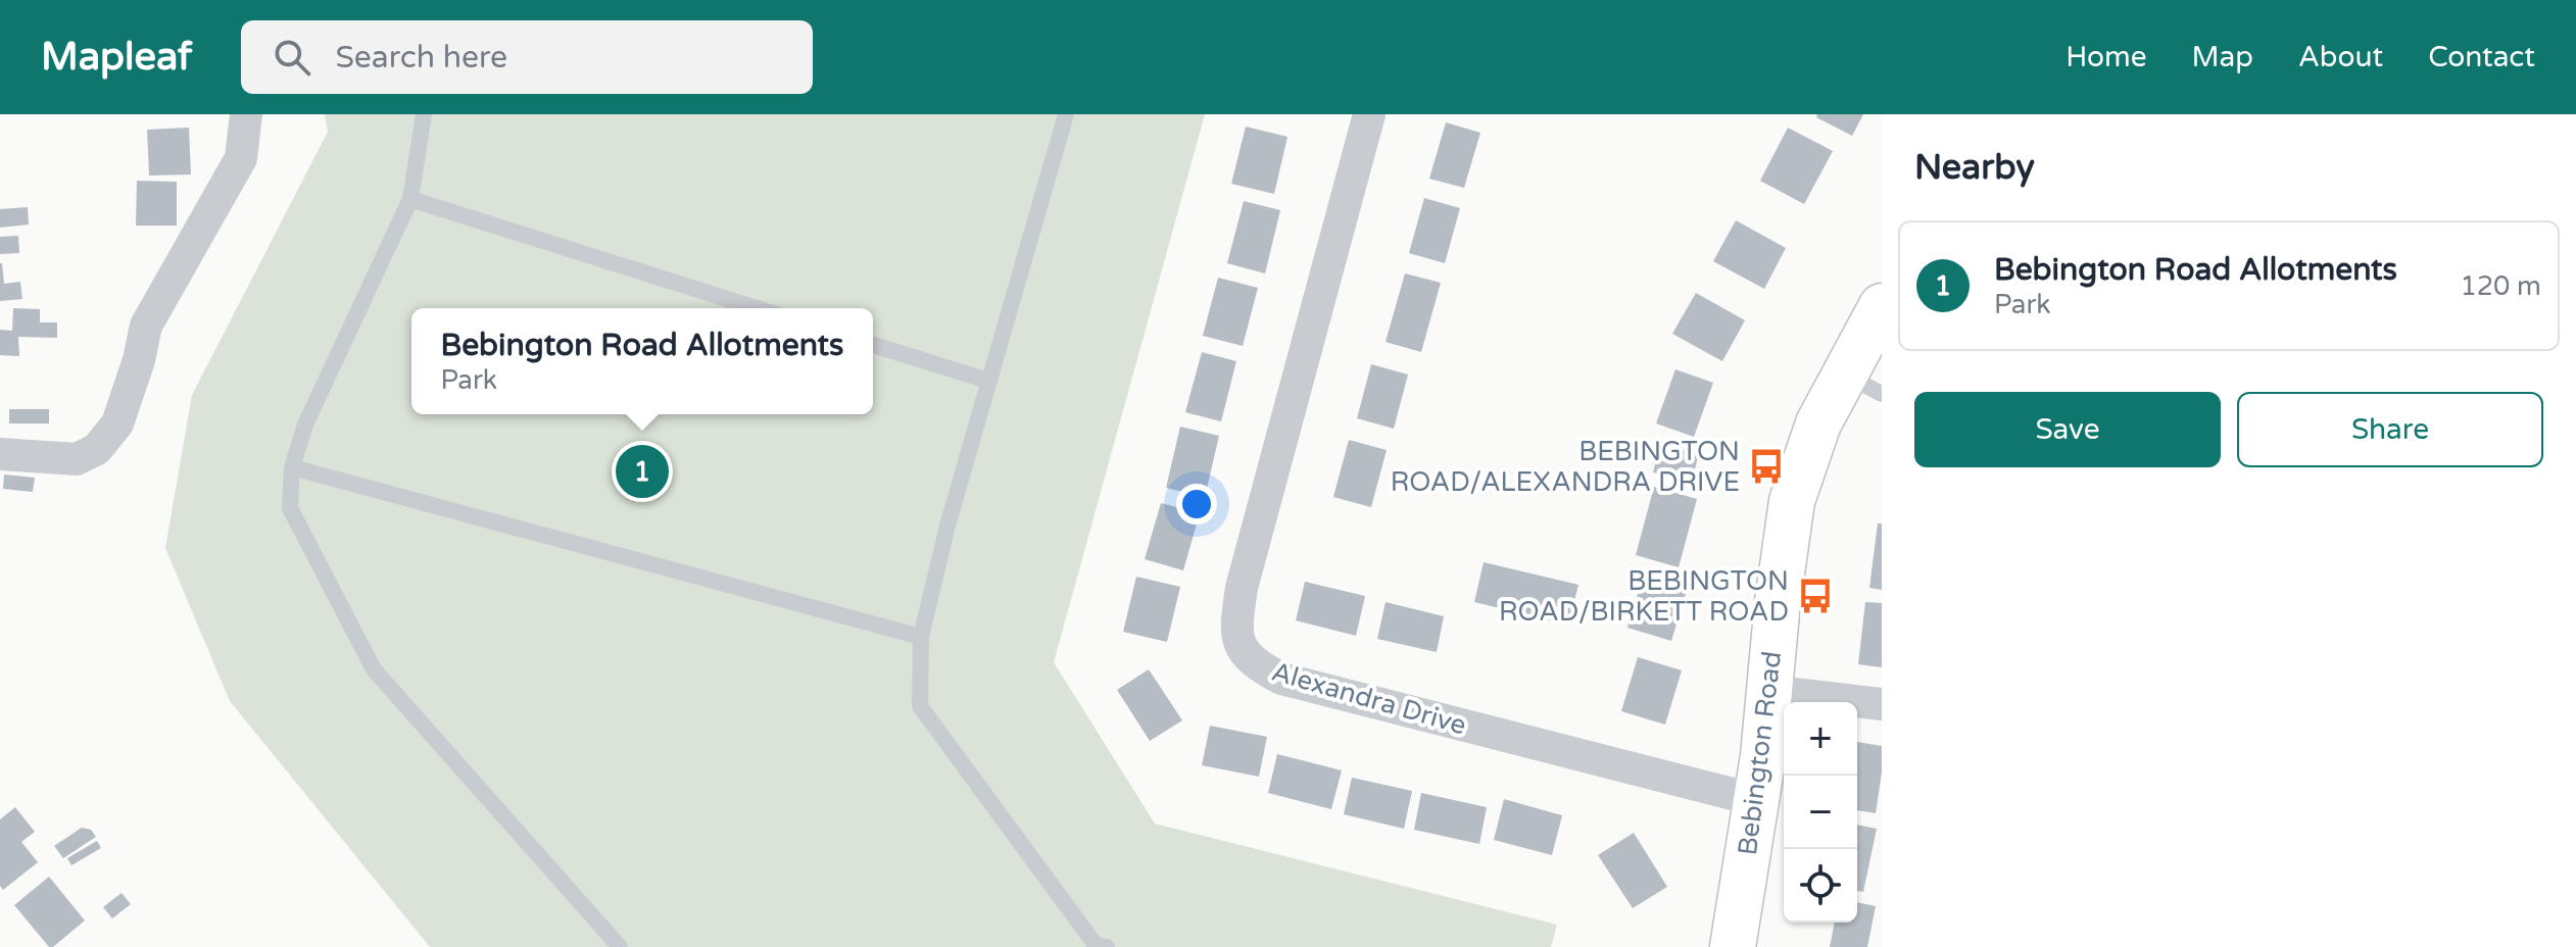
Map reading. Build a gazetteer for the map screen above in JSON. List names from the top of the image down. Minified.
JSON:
{"streets":{"main road":["Bebington Road"],"street":["Alexandra Drive"]},"crossings":[["Alexandra Drive","Bebington Road"]],"places":{"bus stop":["BEBINGTON ROAD/ALEXANDRA DRIVE","BEBINGTON ROAD/BIRKETT ROAD"]},"page":{"header":"Mapleaf","search":"Search here","nav":["Home","Map","About","Contact"],"heading":"Nearby","list":[{"mark":"1","name":"Bebington Road Allotments","note":"Park","value":"120 m"}],"popup":["Bebington Road Allotments","Park"],"buttons":["Save","Share"],"pins":"1","map_buttons":["+","−"]}}
